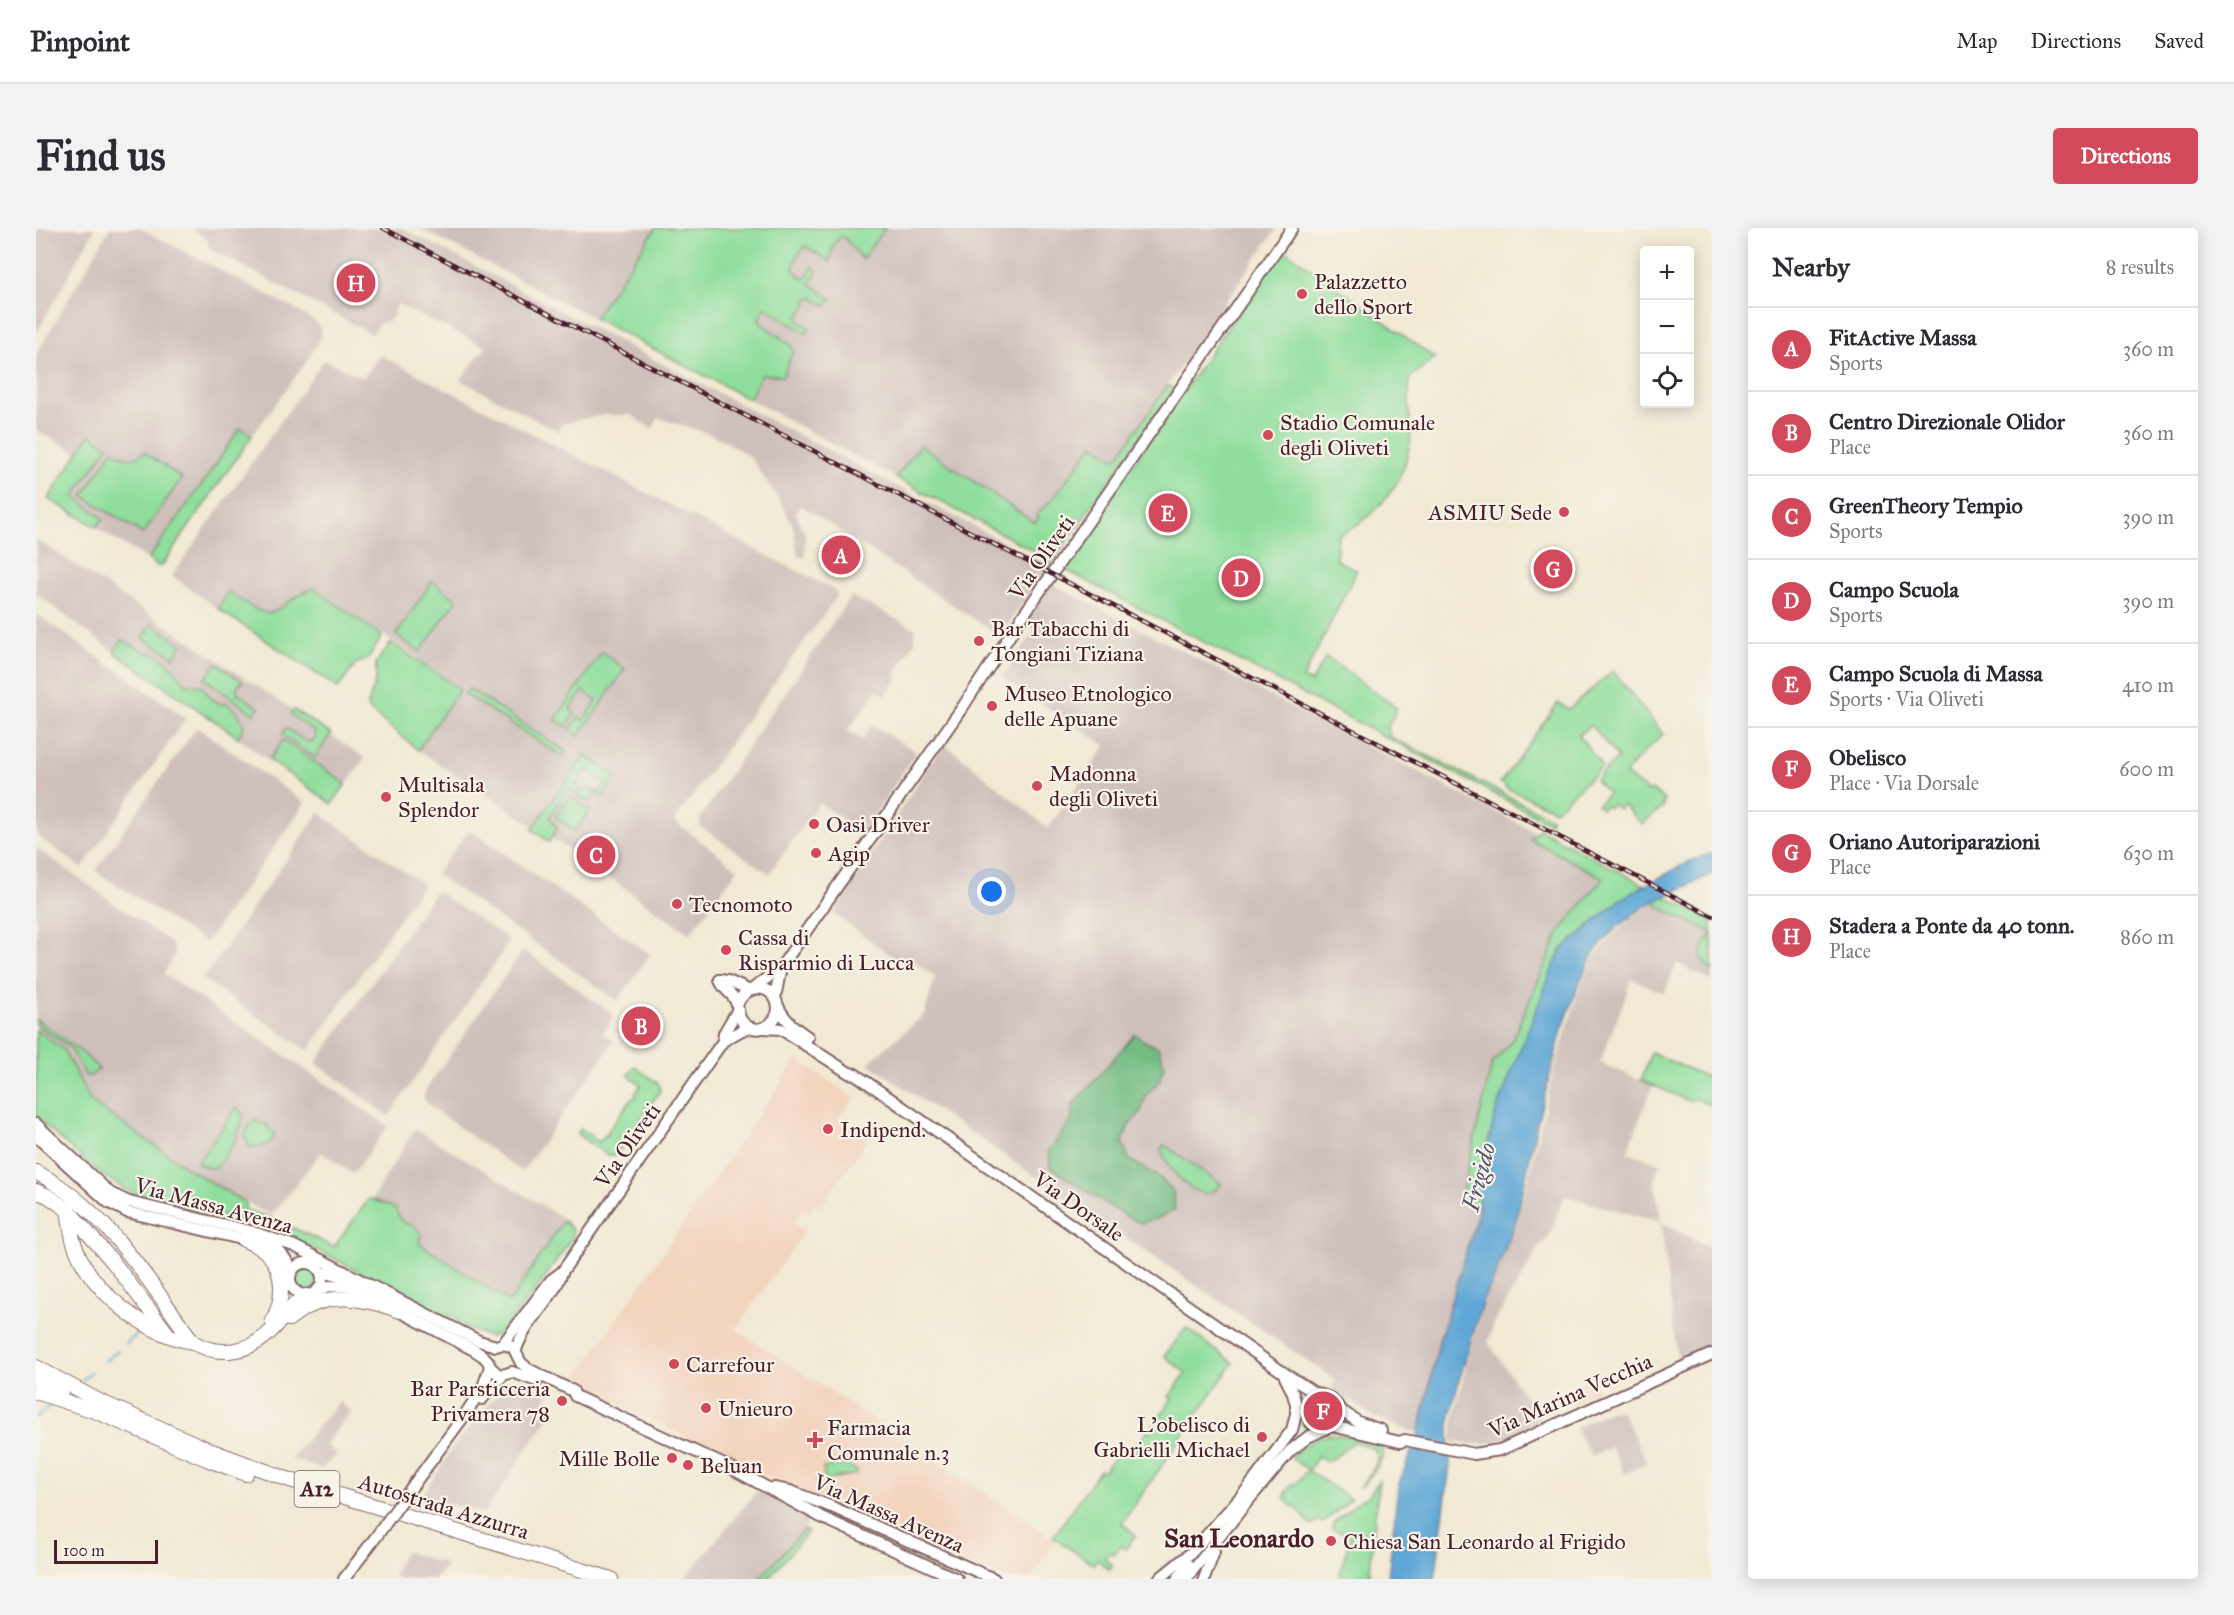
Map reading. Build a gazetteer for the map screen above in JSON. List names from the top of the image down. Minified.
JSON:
{"streets":{"highway":["A12","Autostrada Azzurra"],"main road":["Via Oliveti","Via Massa Avenza","Via Dorsale","Via Marina Vecchia"]},"crossings":[["Via Oliveti","Via Massa Avenza"],["Via Oliveti","Via Dorsale"],["Via Dorsale","Via Marina Vecchia"],["A12","Autostrada Azzurra"]],"districts":["San Leonardo"],"water":["Frigido"],"places":{"other":["Palazzetto dello Sport","Stadio Comunale degli Oliveti","ASMIU Sede","Bar Tabacchi di Tongiani Tiziana","Museo Etnologico delle Apuane","Madonna degli Oliveti","Multisala Splendor","Oasi Driver","Agip","Tecnomoto","Cassa di Risparmio di Lucca","Indipend.","Carrefour","Bar Parsticceria Privamera 78","Unieuro","L’obelisco di Gabrielli Michael","Mille Bolle","Beluan","Chiesa San Leonardo al Frigido"],"health":["Farmacia Comunale n.3"]},"scale_bar":"100 m","page":{"header":"Pinpoint","nav":["Map","Directions","Saved"],"buttons":"Directions","title":"Find us","heading":["Nearby","8 results"],"map_buttons":["+","−"],"pins":["H","E","A","G","D","C","B","F"],"list":[{"mark":"A","name":"FitActive Massa","note":"Sports","value":"360 m"},{"mark":"B","name":"Centro Direzionale Olidor","note":"Place","value":"360 m"},{"mark":"C","name":"GreenTheory Tempio","note":"Sports","value":"390 m"},{"mark":"D","name":"Campo Scuola","note":"Sports","value":"390 m"},{"mark":"E","name":"Campo Scuola di Massa","note":"Sports · Via Oliveti","value":"410 m"},{"mark":"F","name":"Obelisco","note":"Place · Via Dorsale","value":"600 m"},{"mark":"G","name":"Oriano Autoriparazioni","note":"Place","value":"630 m"},{"mark":"H","name":"Stadera a Ponte da 40 tonn.","note":"Place","value":"860 m"}],"scale":"100 m"}}
